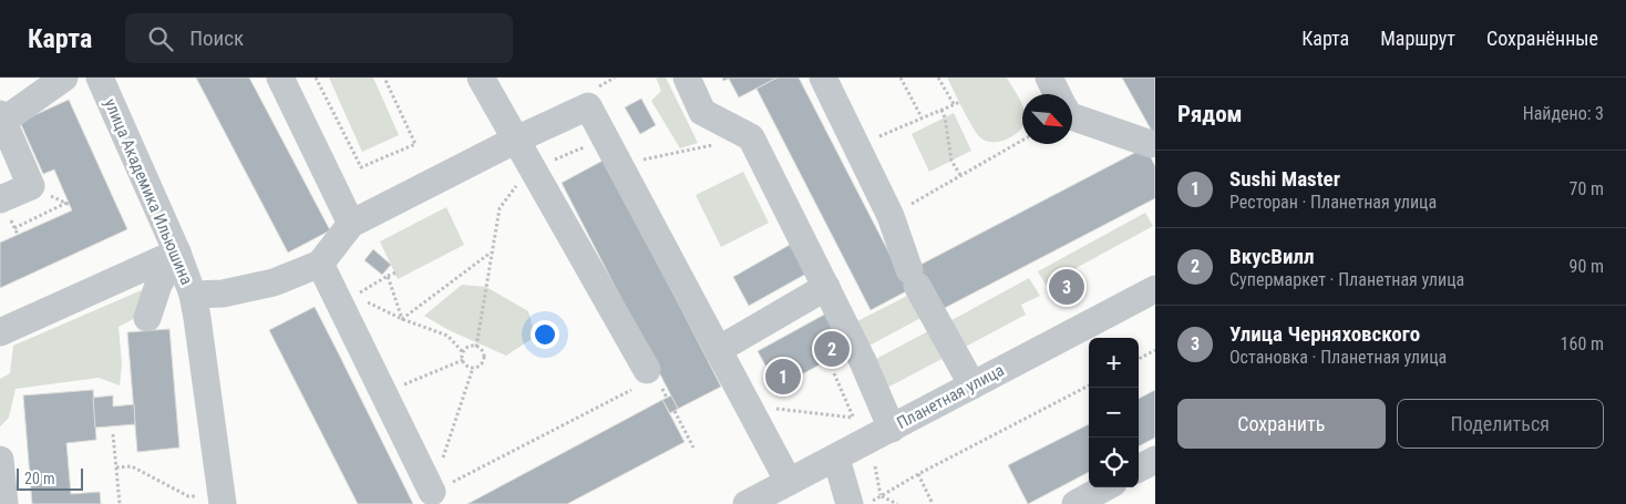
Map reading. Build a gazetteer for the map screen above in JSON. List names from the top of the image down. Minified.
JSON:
{"streets":{"street":["улица Академика Ильюшина","Планетная улица"]},"scale_bar":"20 m","north":"bottom right","page":{"header":"Карта","search":"Поиск","nav":["Карта","Маршрут","Сохранённые"],"heading":["Рядом","Найдено: 3"],"list":[{"mark":"1","name":"Sushi Master","note":"Ресторан · Планетная улица","value":"70 m"},{"mark":"2","name":"ВкусВилл","note":"Супермаркет · Планетная улица","value":"90 m"},{"mark":"3","name":"Улица Черняховского","note":"Остановка · Планетная улица","value":"160 m"}],"pins":["3","2","1"],"map_buttons":["+","−"],"buttons":["Сохранить","Поделиться"],"scale":"20 m"}}
